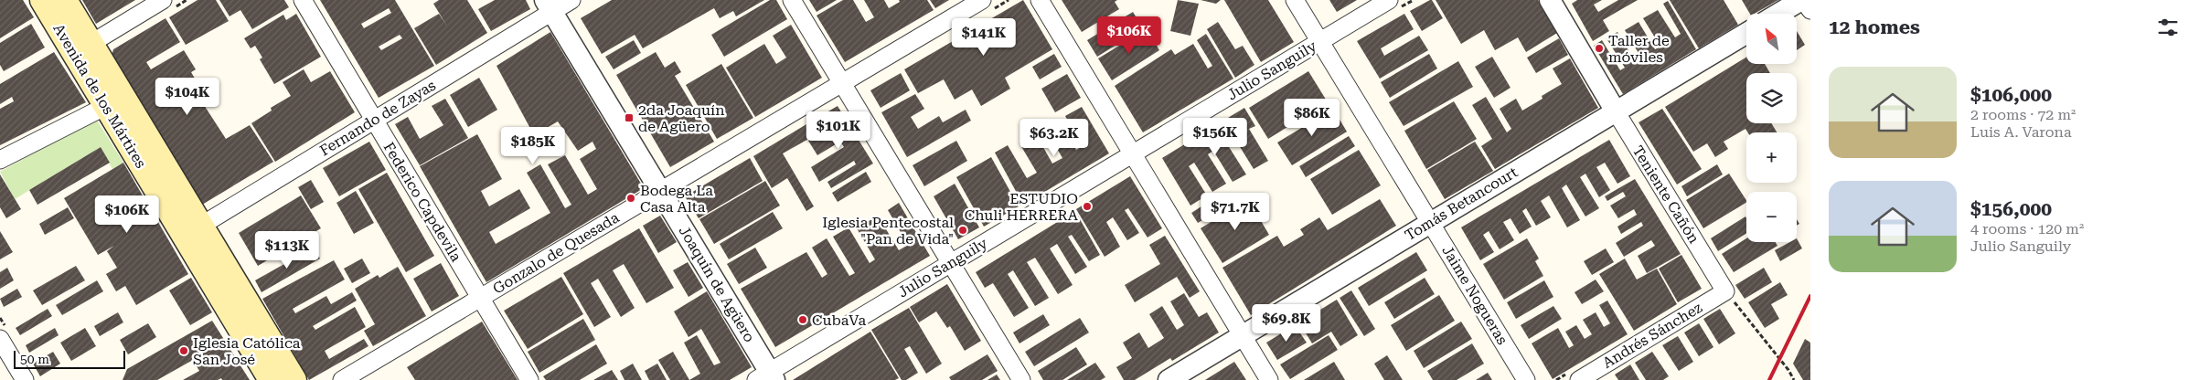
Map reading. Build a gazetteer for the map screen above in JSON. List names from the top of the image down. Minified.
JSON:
{"streets":{"main road":["Avenida de los Mártires"],"street":["Julio Sanguily","Fernando de Zayas","Teniente Cañón","Federico Capdevila","Tomás Betancourt","Gonzalo de Quesada","Joaquín de Agüero","Jaime Nogueras","Andrés Sánchez"]},"crossings":[["Julio Sanguily","Joaquín de Agüero"],["Julio Sanguily","Jaime Nogueras"],["Avenida de los Mártires","Fernando de Zayas"],["Fernando de Zayas","Federico Capdevila"],["Fernando de Zayas","Joaquín de Agüero"],["Teniente Cañón","Tomás Betancourt"],["Teniente Cañón","Andrés Sánchez"],["Federico Capdevila","Gonzalo de Quesada"],["Tomás Betancourt","Jaime Nogueras"],["Gonzalo de Quesada","Joaquín de Agüero"]],"places":{"other":["Taller de móviles","Bodega La Casa Alta","ESTUDIO Chuli HERRERA","Iglesia Pentecostal \"Pan de Vida\"","CubaVa","Iglesia Católica San José"],"transit":["2da Joaquín de Agüero"]},"scale_bar":"50 m","north":"top left","page":{"heading":"12 homes","map_buttons":["+","−"],"price":["$106K","$141K","$104K","$86K","$101K","$156K","$63.2K","$185K","$71.7K","$106K","$113K","$69.8K"],"list":[{"name":"$106,000","note":"2 rooms · 72 m² · Luis A. Varona"},{"name":"$156,000","note":"4 rooms · 120 m² · Julio Sanguily"}],"scale":"50 m"}}
